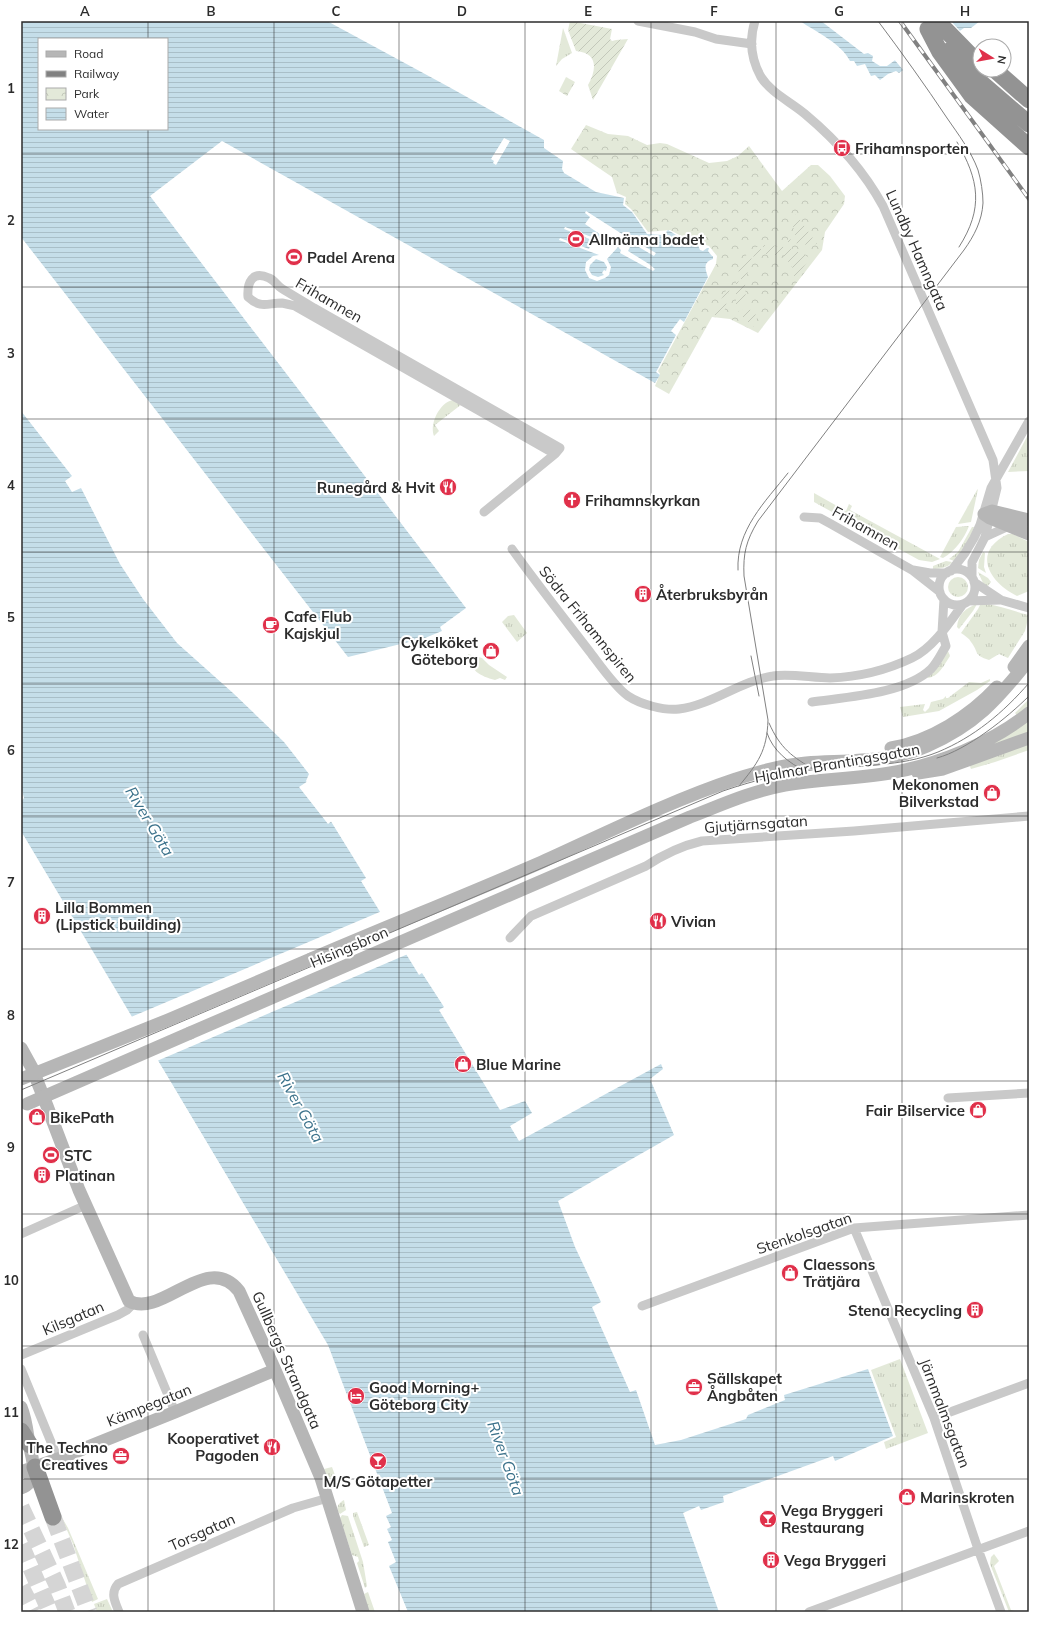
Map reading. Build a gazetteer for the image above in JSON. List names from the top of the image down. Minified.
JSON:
{"streets":{"main road":["Hjalmar Brantingsgatan","Hisingsbron","Gullbergs Strandgata","Kämpegatan"],"street":["Lundby Hamngata","Frihamnen","Södra Frihamnspiren","Gjutjärnsgatan","Stenkolsgatan","Kilsgatan","Järnmalmsgatan","Torsgatan"]},"crossings":[["Lundby Hamngata","Frihamnen"],["Hjalmar Brantingsgatan","Hisingsbron"],["Stenkolsgatan","Järnmalmsgatan"],["Kilsgatan","Gullbergs Strandgata"],["Gullbergs Strandgata","Kämpegatan"],["Gullbergs Strandgata","Torsgatan"]],"water":["River Göta"],"places":{"bus stop":["Frihamnsporten"],"sports":["Allmänna badet","Padel Arena","STC"],"restaurant":["Runegård & Hvit","Vivian","Kooperativet Pagoden"],"church":["Frihamnskyrkan"],"building":["Återbruksbyrån","Lilla Bommen (Lipstick building)","Platinan","Stena Recycling","Vega Bryggeri"],"cafe":["Cafe Flub Kajskjul"],"shop":["Cykelköket Göteborg","Mekonomen Bilverkstad","Blue Marine","Fair Bilservice","BikePath","Claessons Trätjära","Marinskroten"],"office":["Sällskapet Ångbåten","The Techno Creatives"],"hotel":["Good Morning+ Göteborg City"],"bar":["M/S Götapetter","Vega Bryggeri Restaurang"]},"legend":["Road","Railway","Park","Water"],"north":"right","grid":{"columns":["A","B","C","D","E","F","G","H"],"rows":["1","2","3","4","5","6","7","8","9","10","11","12"]}}
